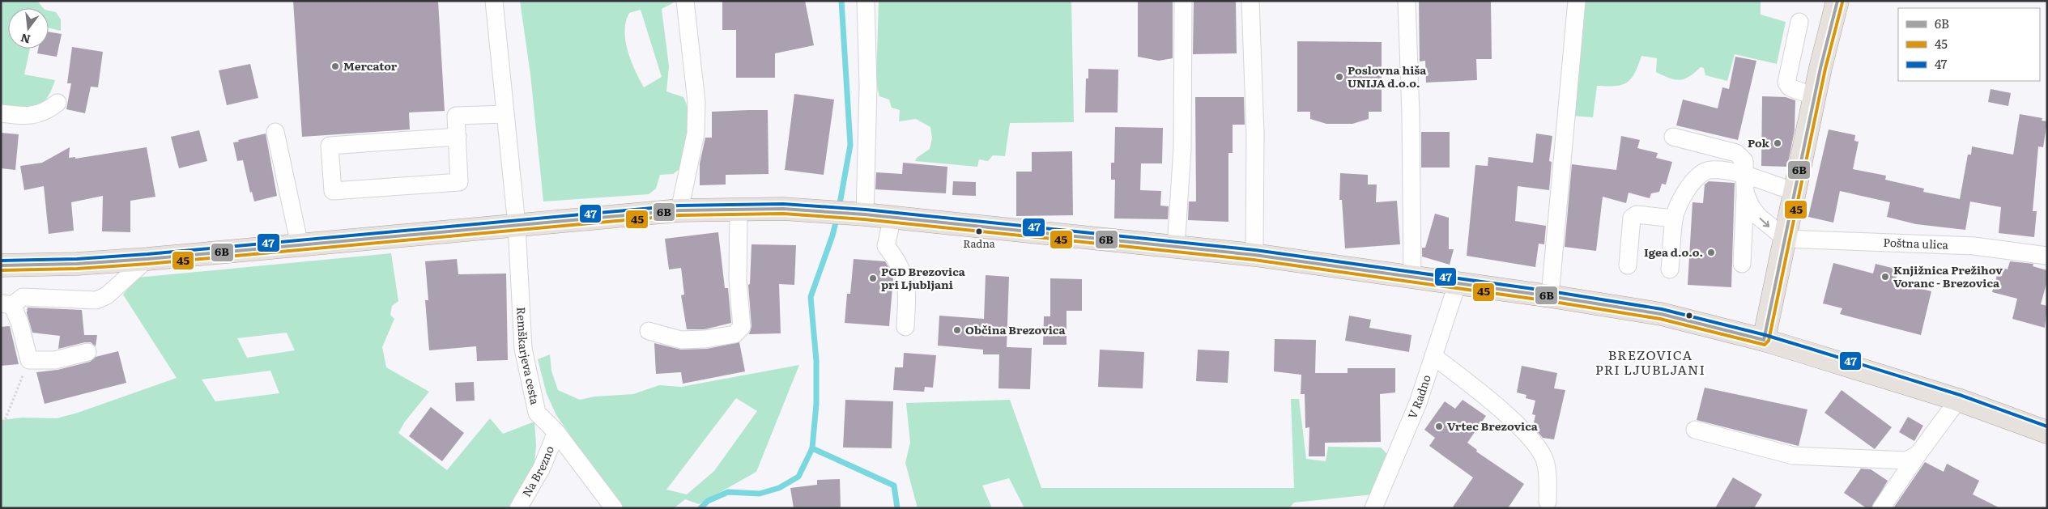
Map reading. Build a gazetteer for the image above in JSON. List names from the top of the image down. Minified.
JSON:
{"streets":{"street":["Poštna ulica","Remškarjeva cesta","V Radno","Na Brezno"]},"crossings":[["Remškarjeva cesta","Na Brezno"]],"districts":["BREZOVICA PRI LJUBLJANI"],"places":["Mercator","Poslovna hiša UNIJA d.o.o.","Pok","Radna","Igea d.o.o.","Knjižnica Prežihov Voranc - Brezovica","PGD Brezovica pri Ljubljani","Občina Brezovica","Vrtec Brezovica"],"lines":["transit line 6B","transit line 45","transit line 47"],"legend":["6B","45","47"],"north":"bottom"}
